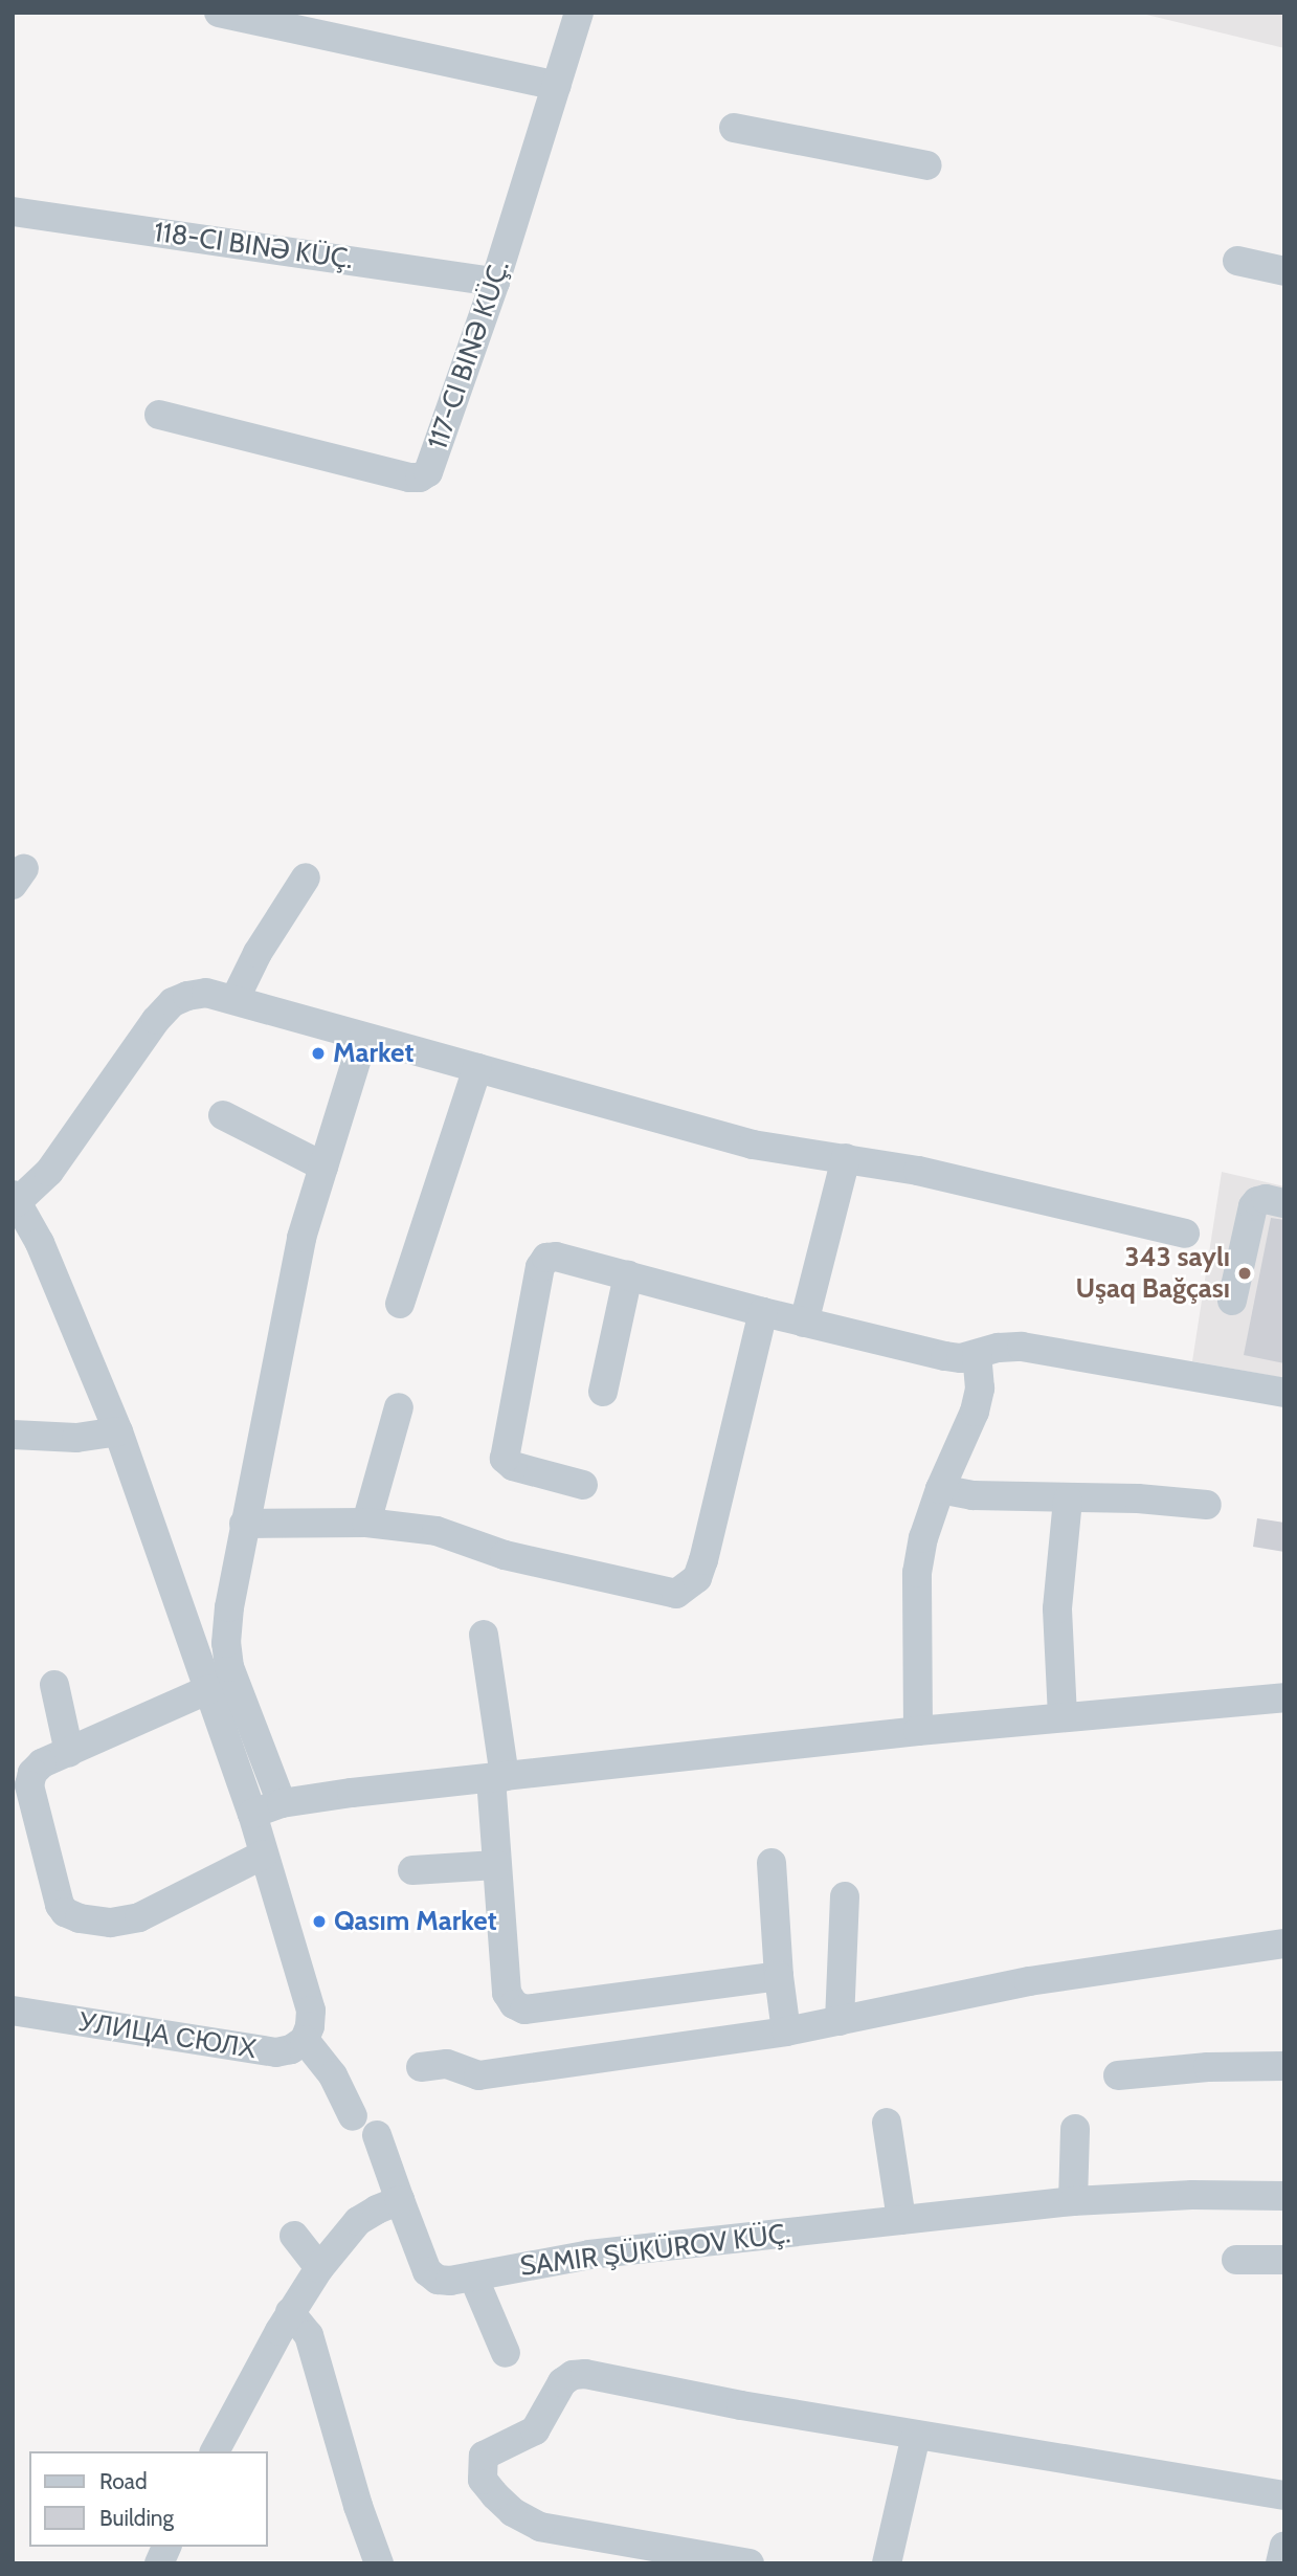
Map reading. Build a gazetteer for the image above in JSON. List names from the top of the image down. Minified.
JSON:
{"streets":{"street":["118-CI BINƏ KÜÇ.","117-CI BINƏ KÜÇ.","УЛИЦА СЮЛХ","SAMIR ŞÜKÜROV KÜÇ."]},"crossings":[["118-CI BINƏ KÜÇ.","117-CI BINƏ KÜÇ."]],"places":["Market","343 saylı Uşaq Bağçası","Qasım Market"],"legend":["Road","Building"]}
